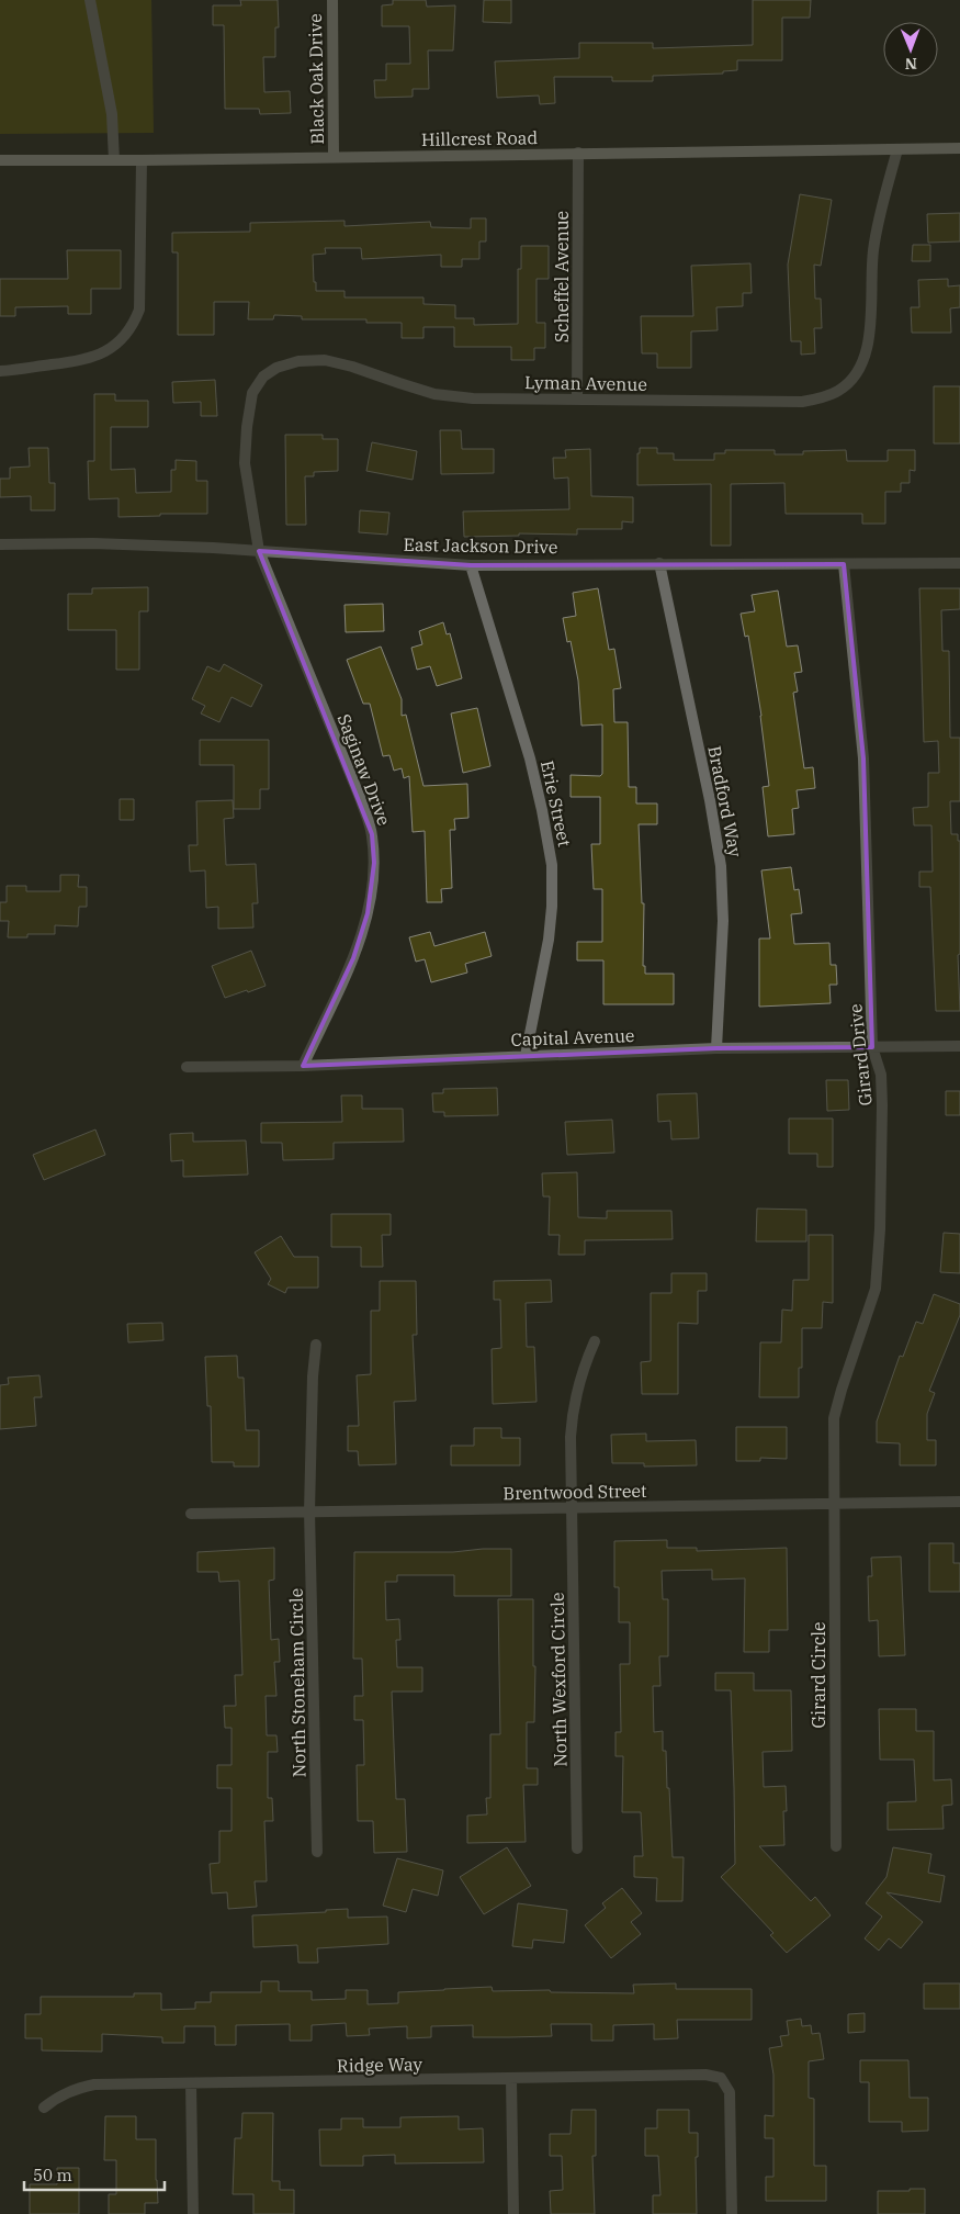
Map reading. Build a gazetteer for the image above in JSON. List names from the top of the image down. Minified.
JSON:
{"streets":{"street":["Black Oak Drive","Hillcrest Road","Scheffel Avenue","Lyman Avenue","East Jackson Drive","Saginaw Drive","Bradford Way","Erie Street","Capital Avenue","Girard Drive","Brentwood Street","Girard Circle","North Wexford Circle","North Stoneham Circle","Ridge Way"]},"crossings":[["Black Oak Drive","Hillcrest Road"],["Hillcrest Road","Scheffel Avenue"],["Hillcrest Road","Lyman Avenue"],["Scheffel Avenue","Lyman Avenue"],["Lyman Avenue","East Jackson Drive"],["Lyman Avenue","Saginaw Drive"],["East Jackson Drive","Saginaw Drive"],["East Jackson Drive","Bradford Way"],["East Jackson Drive","Erie Street"],["East Jackson Drive","Girard Drive"],["Saginaw Drive","Capital Avenue"],["Bradford Way","Capital Avenue"],["Erie Street","Capital Avenue"],["Capital Avenue","Girard Drive"],["Girard Drive","Brentwood Street"],["Girard Drive","Girard Circle"],["Brentwood Street","Girard Circle"],["Brentwood Street","North Wexford Circle"],["Brentwood Street","North Stoneham Circle"]],"scale_bar":"50 m","north":"bottom"}
